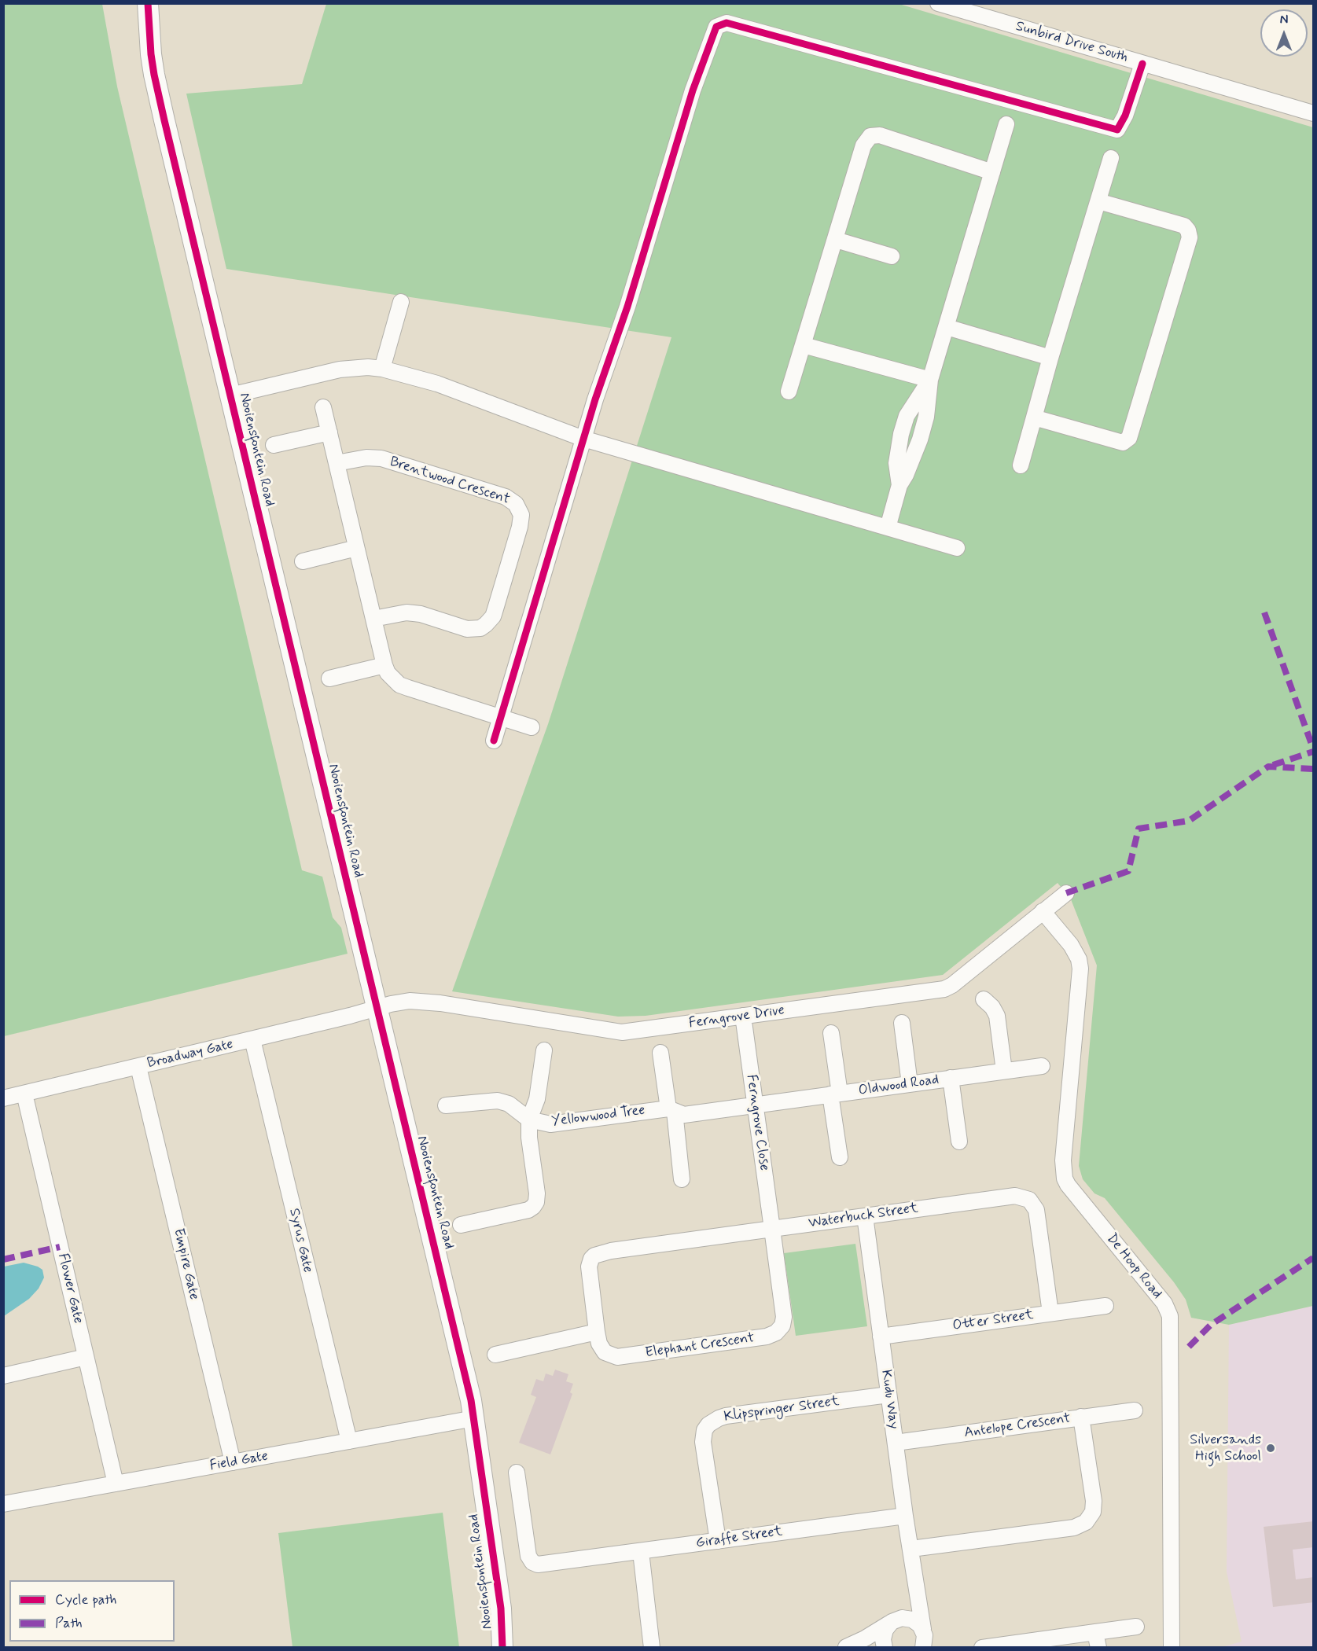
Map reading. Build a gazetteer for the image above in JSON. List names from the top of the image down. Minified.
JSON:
{"streets":{"street":["Sunbird Drive South","Nooiensfontein Road","Brentwood Crescent","Ferngrove Drive","Broadway Gate","Oldwood Road","Yellowwood Tree","Ferngrove Close","Waterbuck Street","Syrus Gate","Empire Gate","De Hoop Road","Flower Gate","Otter Street","Elephant Crescent","Kudu Way","Klipspringer Street","Antelope Crescent","Field Gate","Giraffe Street"]},"crossings":[["Nooiensfontein Road","Ferngrove Drive"],["Nooiensfontein Road","Broadway Gate"],["Nooiensfontein Road","Field Gate"],["Ferngrove Drive","Broadway Gate"],["Ferngrove Drive","Ferngrove Close"],["Ferngrove Drive","De Hoop Road"],["Broadway Gate","Syrus Gate"],["Broadway Gate","Empire Gate"],["Broadway Gate","Flower Gate"],["Oldwood Road","Yellowwood Tree"],["Oldwood Road","Ferngrove Close"],["Yellowwood Tree","Ferngrove Close"],["Ferngrove Close","Waterbuck Street"],["Ferngrove Close","Elephant Crescent"],["Waterbuck Street","Otter Street"],["Waterbuck Street","Elephant Crescent"],["Waterbuck Street","Kudu Way"],["Syrus Gate","Field Gate"],["Empire Gate","Field Gate"],["Flower Gate","Field Gate"],["Otter Street","Kudu Way"],["Kudu Way","Klipspringer Street"],["Kudu Way","Antelope Crescent"],["Kudu Way","Giraffe Street"],["Klipspringer Street","Giraffe Street"]],"places":["Silversands High School"],"legend":["Cycle path","Path"],"north":"top"}
